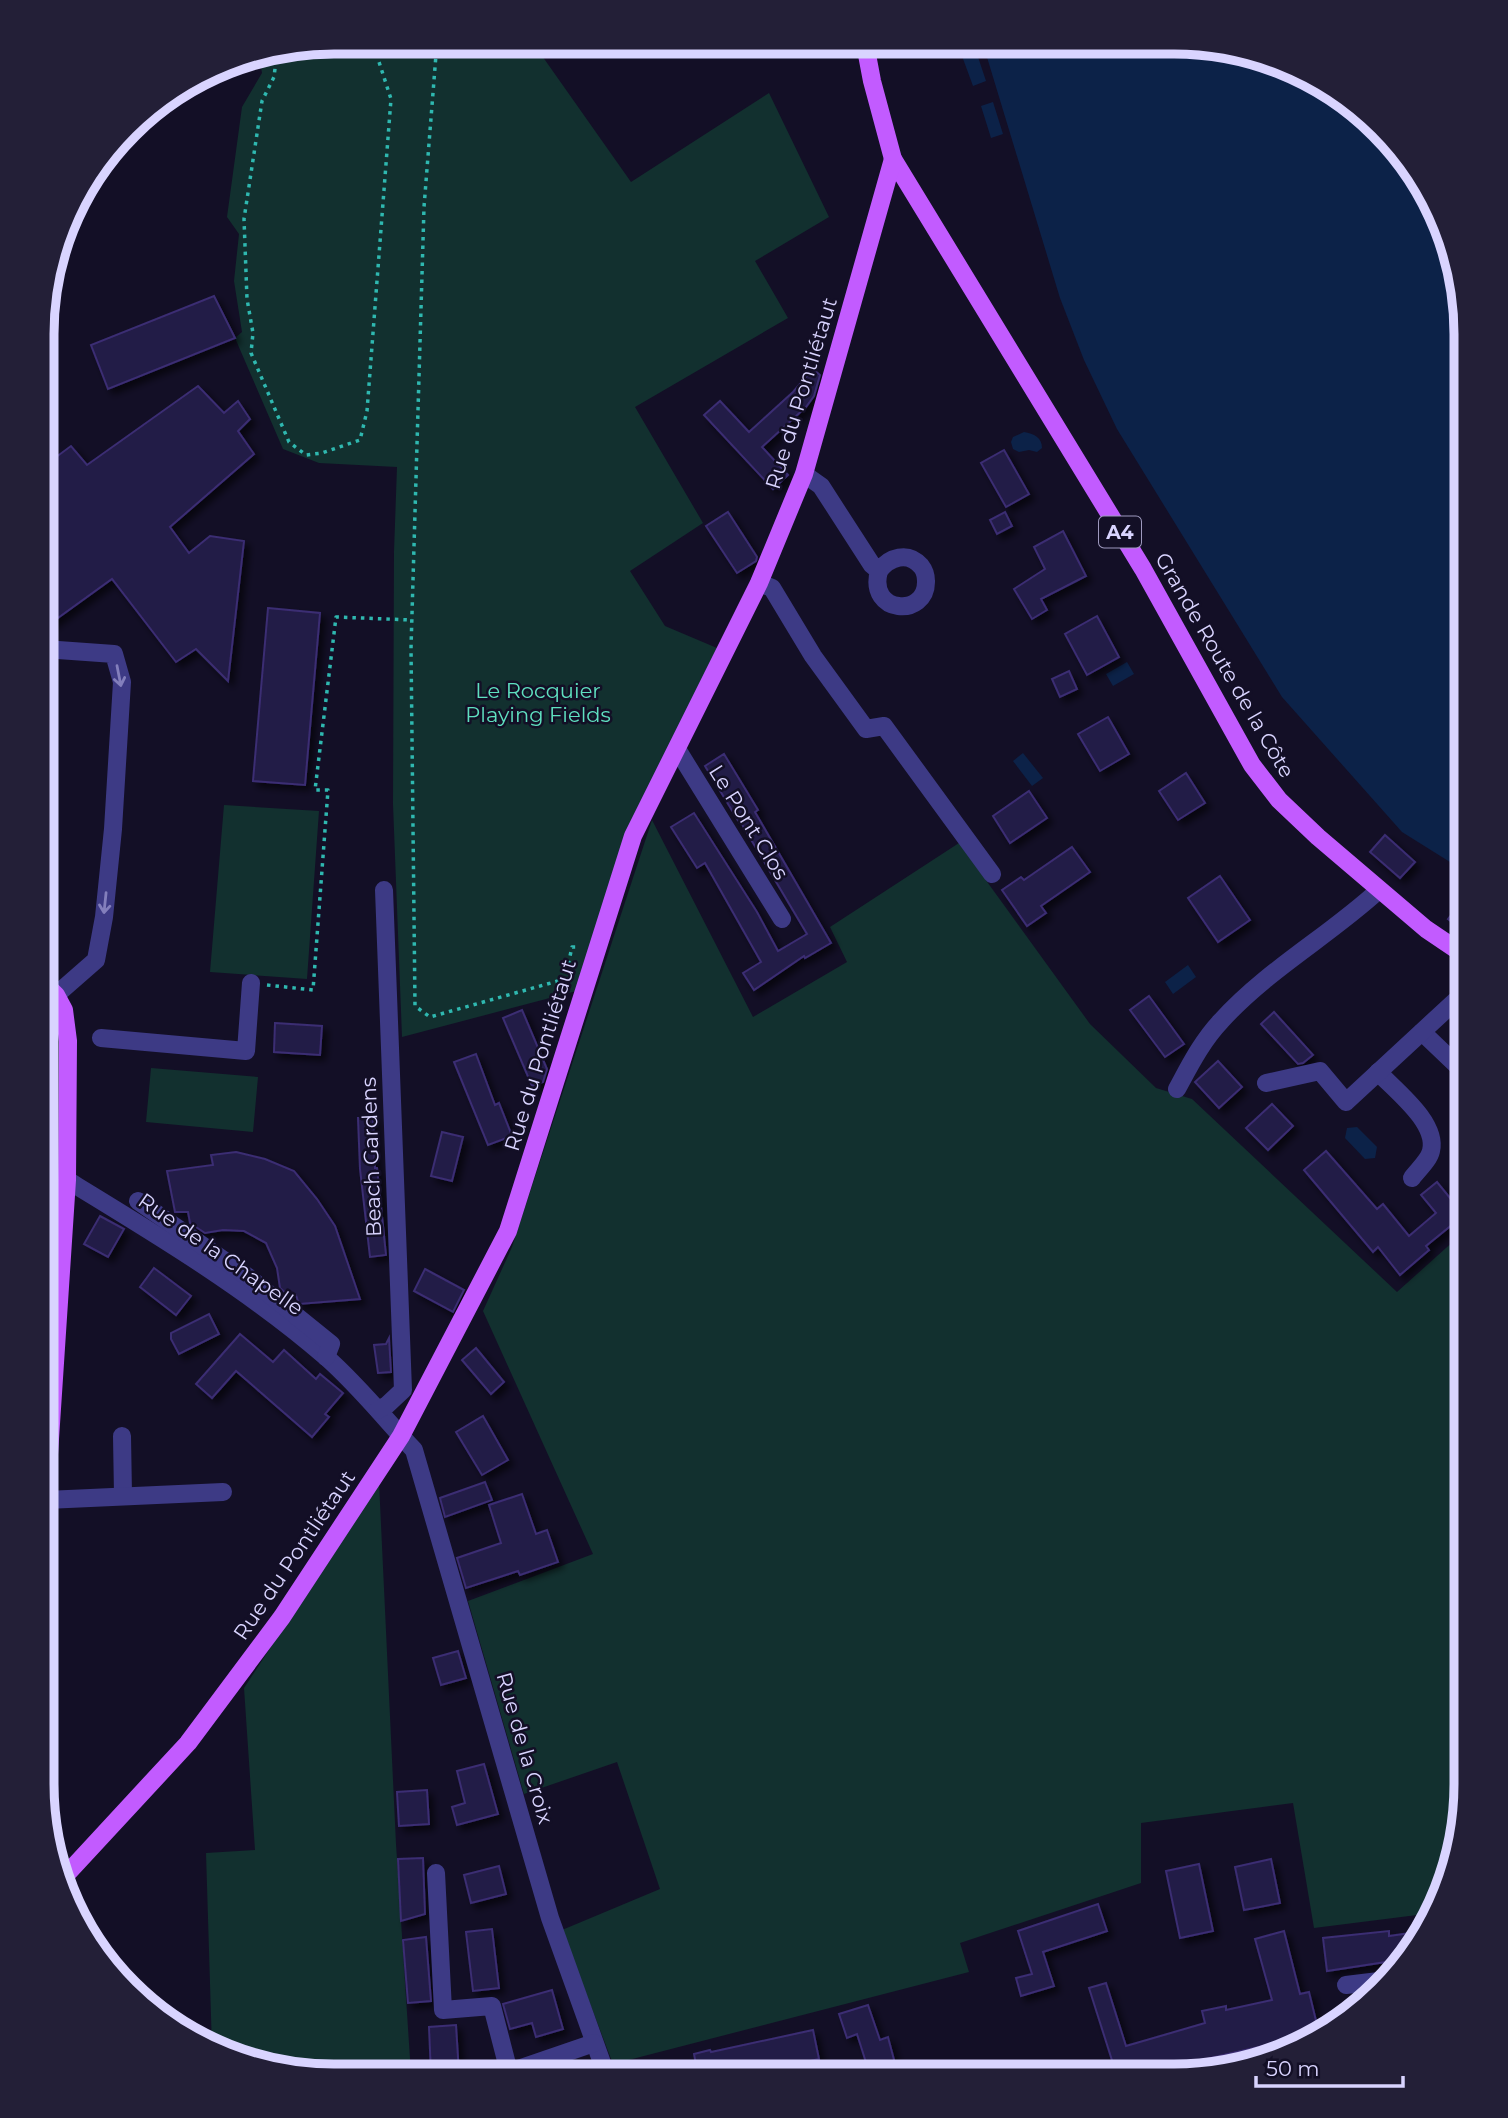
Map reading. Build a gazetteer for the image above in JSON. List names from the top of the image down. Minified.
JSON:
{"streets":{"main road":["Rue du Pontliétaut","A4","Grande Route de la Côte"],"street":["Le Pont Clos","Beach Gardens","Rue de la Chapelle","Rue de la Croix"]},"crossings":[["Rue du Pontliétaut","Grande Route de la Côte"],["Rue du Pontliétaut","Le Pont Clos"],["Rue du Pontliétaut","Rue de la Chapelle"],["Rue du Pontliétaut","Rue de la Croix"],["Beach Gardens","Rue de la Chapelle"],["Rue de la Chapelle","Rue de la Croix"]],"parks":["Le Rocquier Playing Fields"],"scale_bar":"50 m"}
